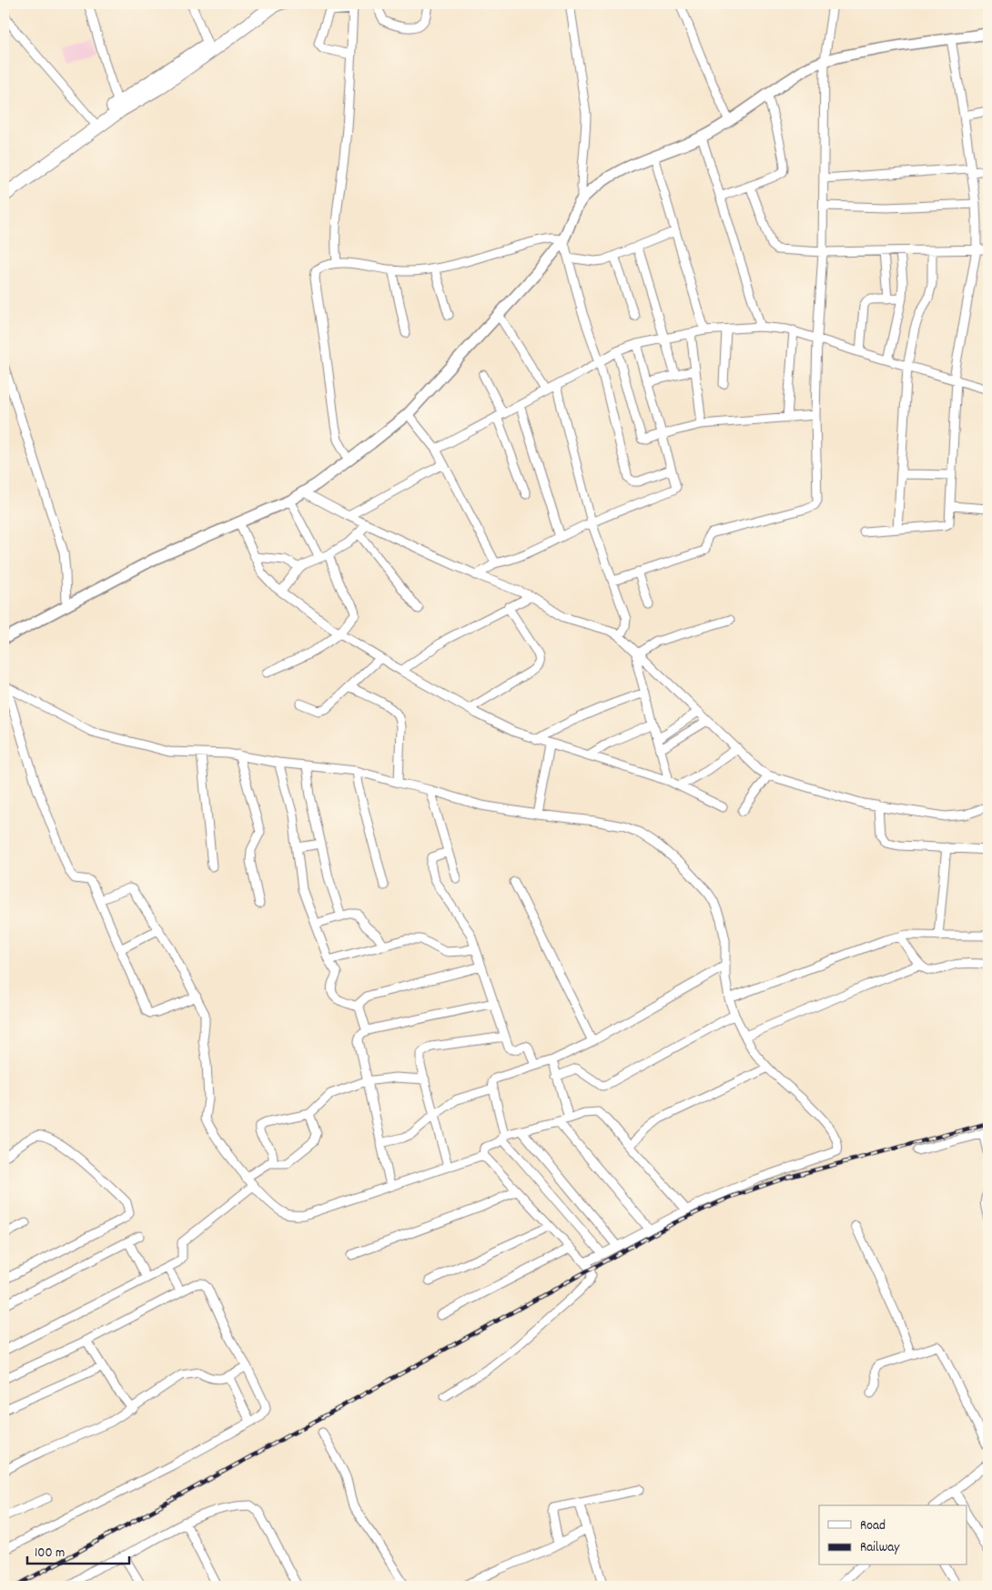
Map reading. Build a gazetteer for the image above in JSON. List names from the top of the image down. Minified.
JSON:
{"legend":["Road","Railway"],"scale_bar":"100 m"}
